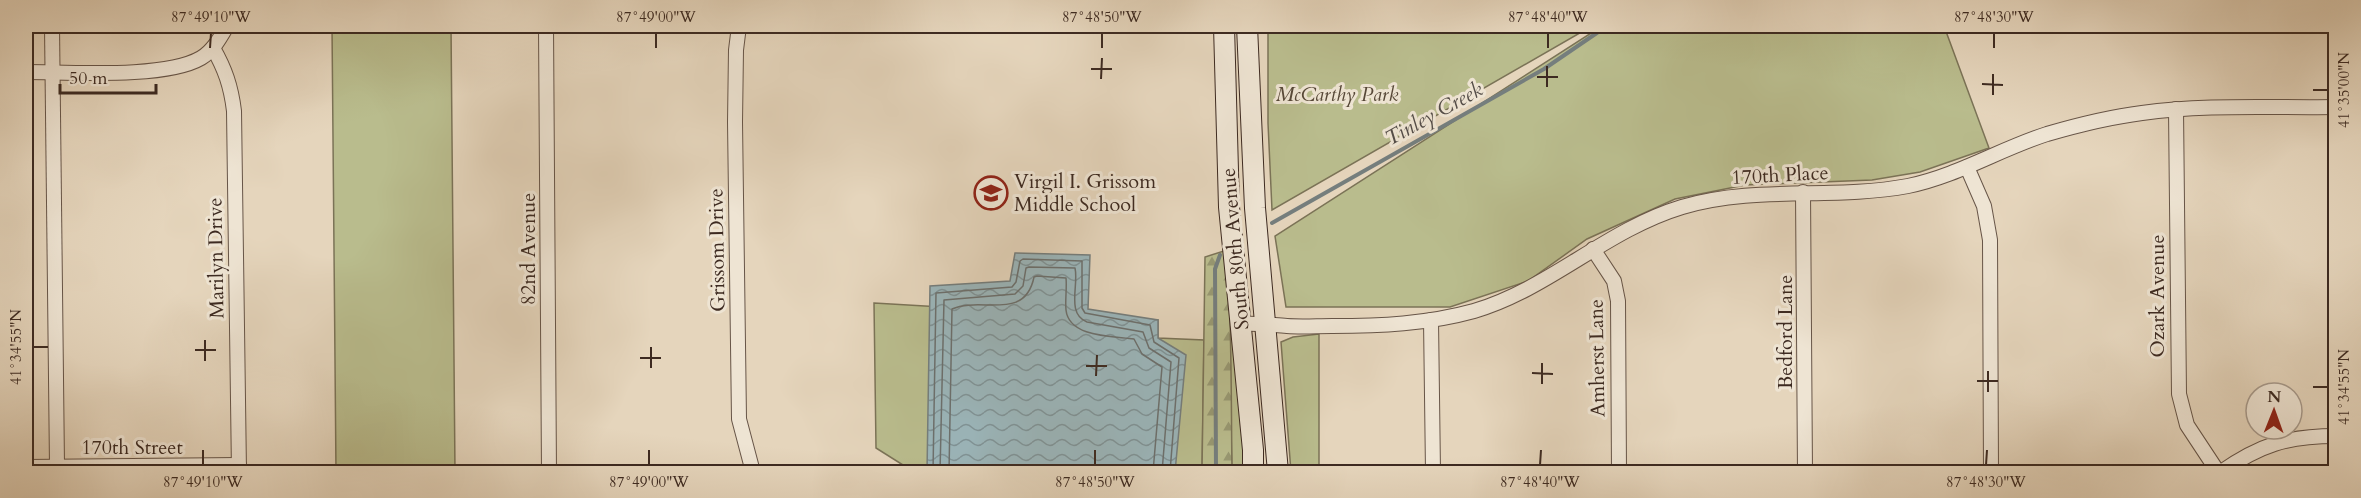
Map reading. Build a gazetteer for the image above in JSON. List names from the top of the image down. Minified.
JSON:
{"streets":{"street":["170th Place","82nd Avenue","South 80th Avenue","Grissom Drive","Marilyn Drive","Ozark Avenue","Bedford Lane","Amherst Lane","170th Street"]},"crossings":[["170th Place","South 80th Avenue"],["170th Place","Ozark Avenue"],["170th Place","Bedford Lane"],["170th Place","Amherst Lane"],["Marilyn Drive","170th Street"]],"water":["Tinley Creek"],"parks":["McCarthy Park"],"places":{"school or university":["Virgil I. Grissom Middle School"]},"scale_bar":"50 m","north":"top","coordinates":["87°49'10\"W","87°49'00\"W","87°48'50\"W","87°48'40\"W","87°48'30\"W","41°35'00\"N","41°34'55\"N"]}
